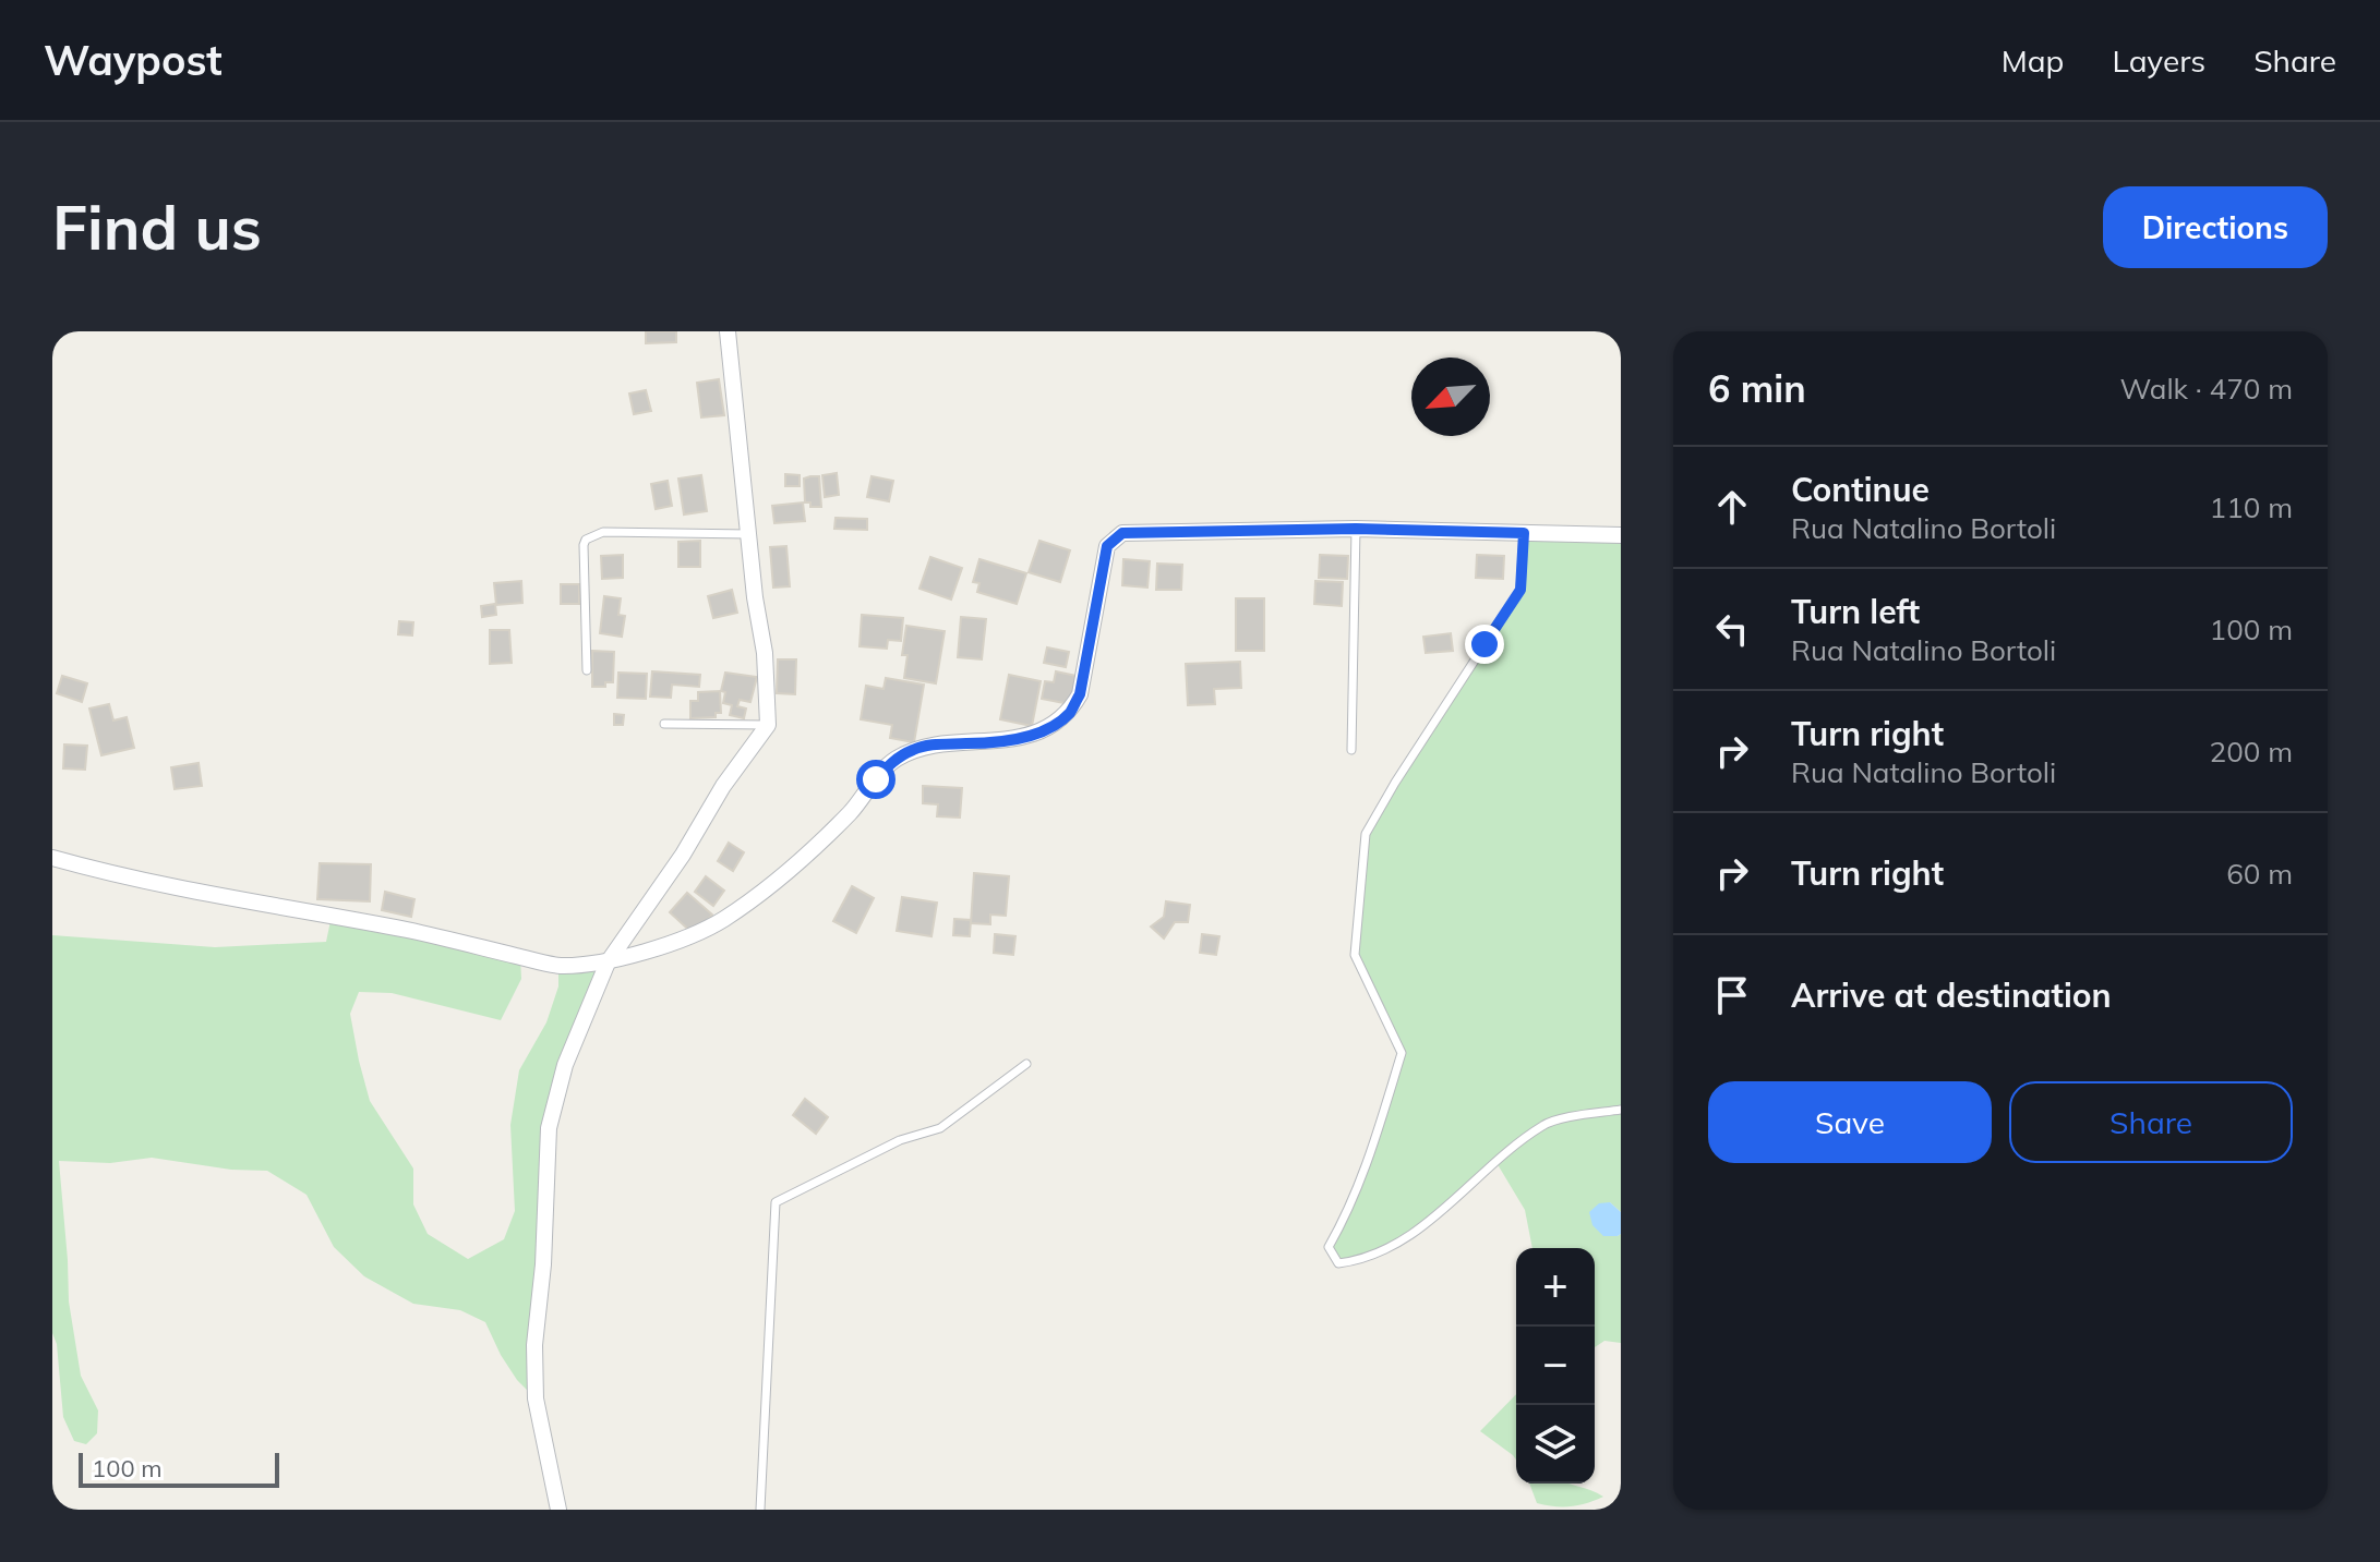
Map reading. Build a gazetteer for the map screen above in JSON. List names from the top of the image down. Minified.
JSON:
{"scale_bar":"100 m","north":"bottom left","page":{"header":"Waypost","nav":["Map","Layers","Share"],"buttons":["Directions",["Save","Share"]],"title":"Find us","heading":["6 min","Walk · 470 m"],"list":[["Continue","Rua Natalino Bortoli","110 m"],["Turn left","Rua Natalino Bortoli","100 m"],["Turn right","Rua Natalino Bortoli","200 m"],["Turn right","60 m"],"Arrive at destination"],"map_buttons":["+","−"],"scale":"100 m"}}
